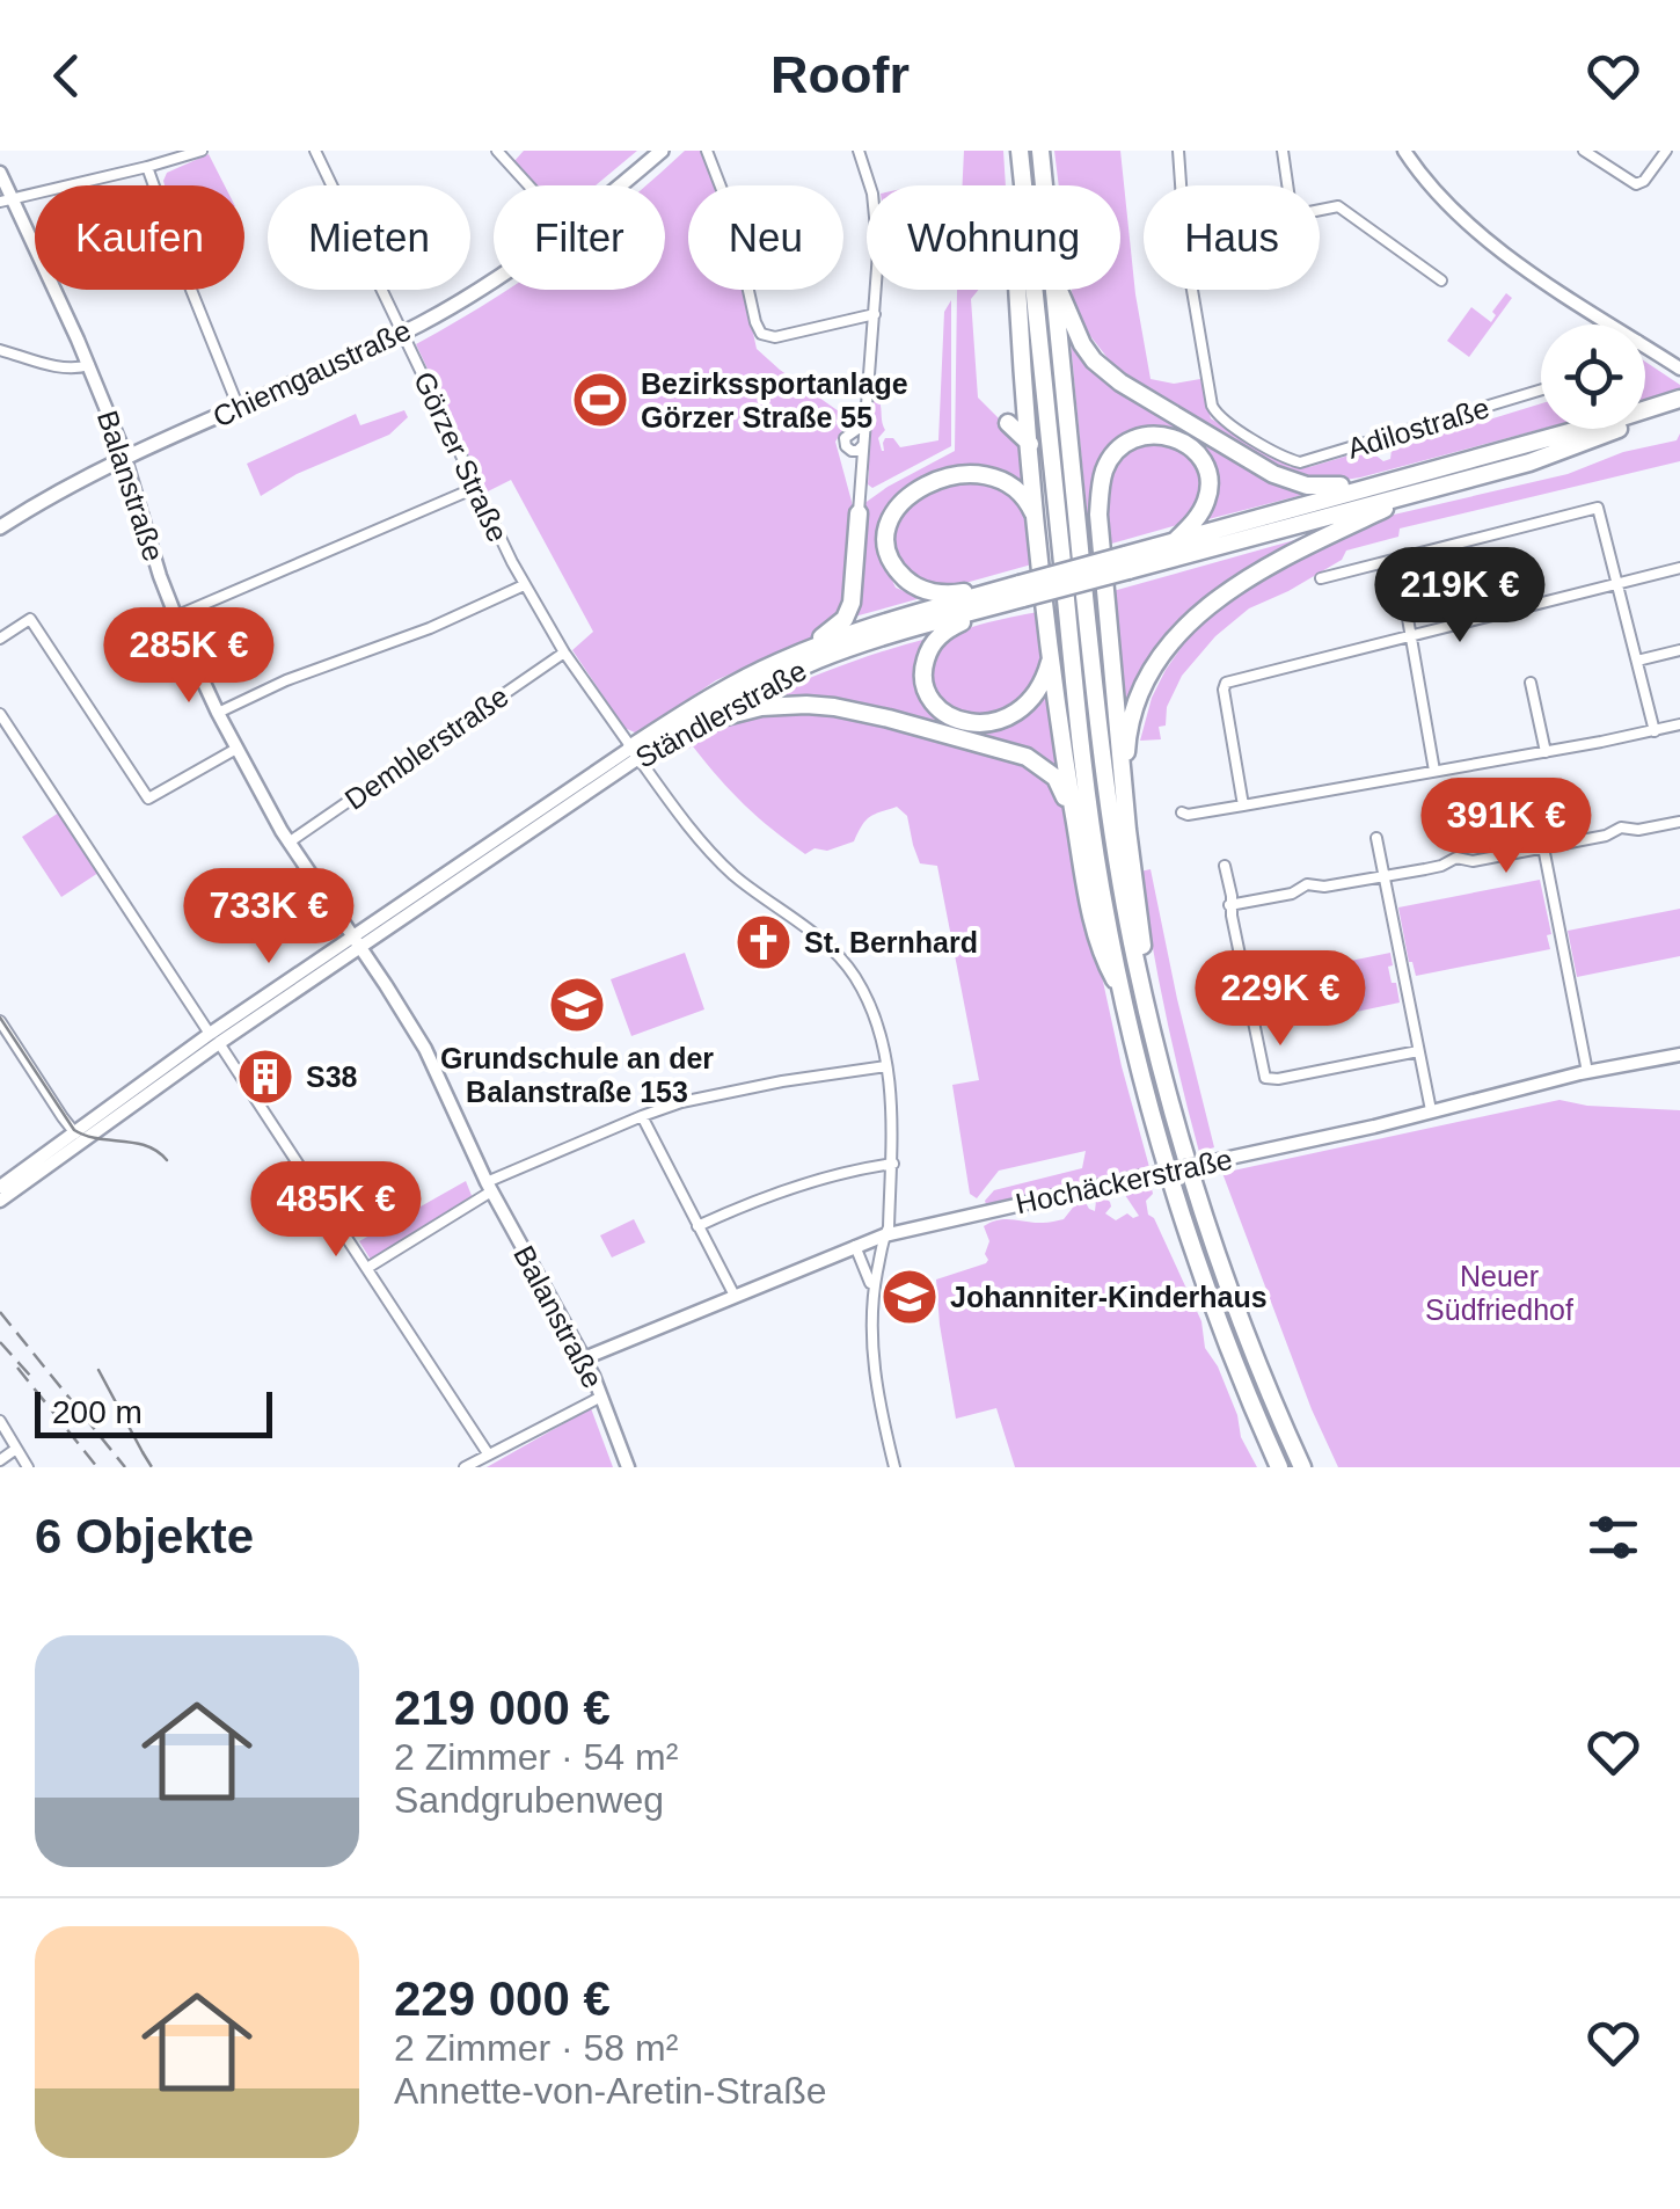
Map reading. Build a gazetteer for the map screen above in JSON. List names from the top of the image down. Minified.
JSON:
{"streets":{"highway":["Ständlerstraße"],"main road":["Chiemgaustraße"],"street":["Adilostraße","Görzer Straße","Balanstraße","Demblerstraße","Hochäckerstraße"]},"crossings":[["Chiemgaustraße","Görzer Straße"],["Chiemgaustraße","Balanstraße"],["Görzer Straße","Ständlerstraße"],["Görzer Straße","Demblerstraße"],["Görzer Straße","Hochäckerstraße"],["Balanstraße","Ständlerstraße"],["Balanstraße","Demblerstraße"],["Balanstraße","Hochäckerstraße"]],"parks":["Neuer Südfriedhof"],"places":{"sports":["Bezirkssportanlage Görzer Straße 55"],"church":["St. Bernhard"],"school or university":["Grundschule an der Balanstraße 153","Johanniter-Kinderhaus"],"building":["S38"]},"scale_bar":"200 m","page":{"header":"Roofr","chip":["Kaufen","Mieten","Filter","Neu","Wohnung","Haus"],"price":["219K €","285K €","391K €","733K €","229K €","485K €"],"scale":"200 m","heading":"6 Objekte","list":[{"name":"219 000 €","note":"2 Zimmer · 54 m² · Sandgrubenweg"},{"name":"229 000 €","note":"2 Zimmer · 58 m² · Annette-von-Aretin-Straße"}]}}
